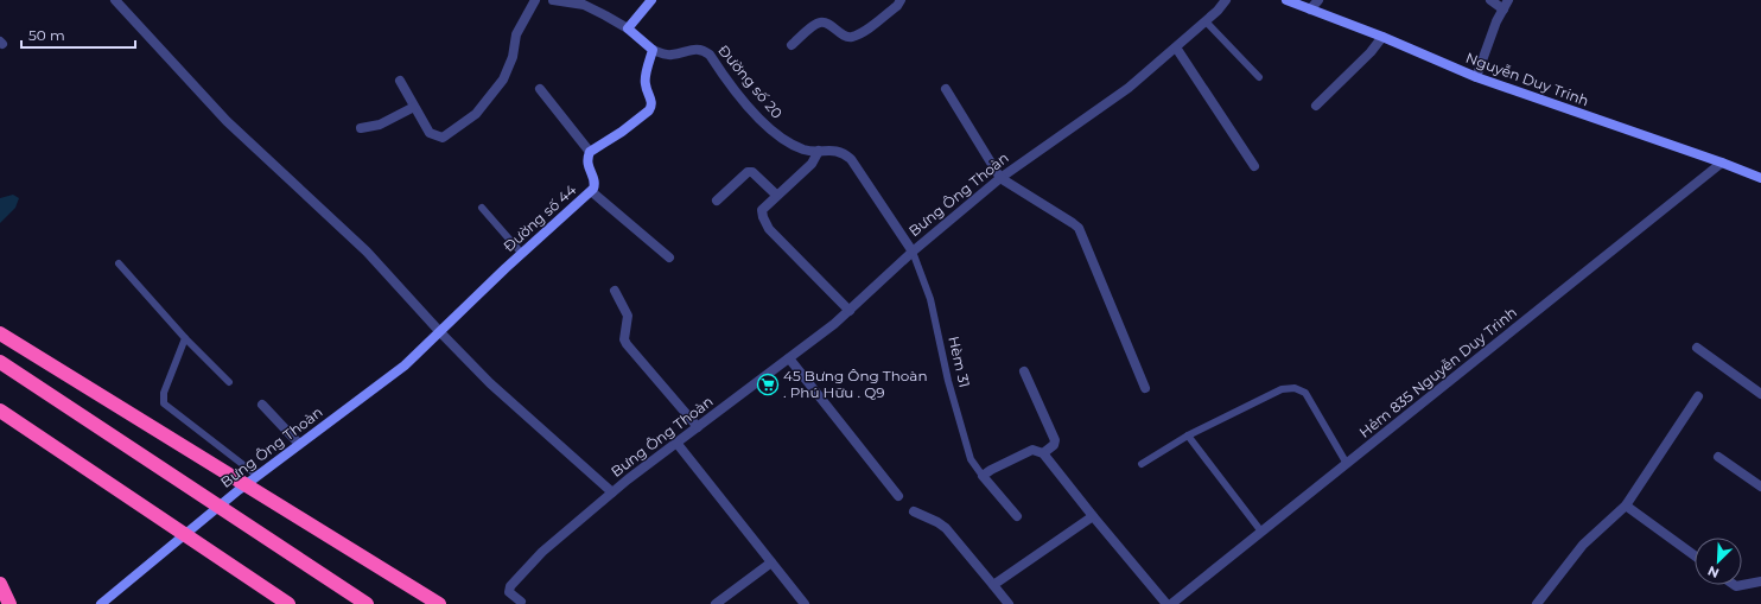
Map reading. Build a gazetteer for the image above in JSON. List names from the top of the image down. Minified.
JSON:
{"streets":{"street":["Nguyễn Duy Trinh","Đường số 20","Bưng Ông Thoàn","Đường số 44","Hẻm 835 Nguyễn Duy Trinh"],"lane":["Hèm 31"]},"crossings":[["Nguyễn Duy Trinh","Hẻm 835 Nguyễn Duy Trinh"],["Đường số 20","Bưng Ông Thoàn"],["Đường số 20","Hèm 31"],["Bưng Ông Thoàn","Đường số 44"],["Bưng Ông Thoàn","Hèm 31"]],"places":{"supermarket":["45 Bưng Ông Thoàn . Phú Hữu . Q9"]},"scale_bar":"50 m","north":"bottom left"}
